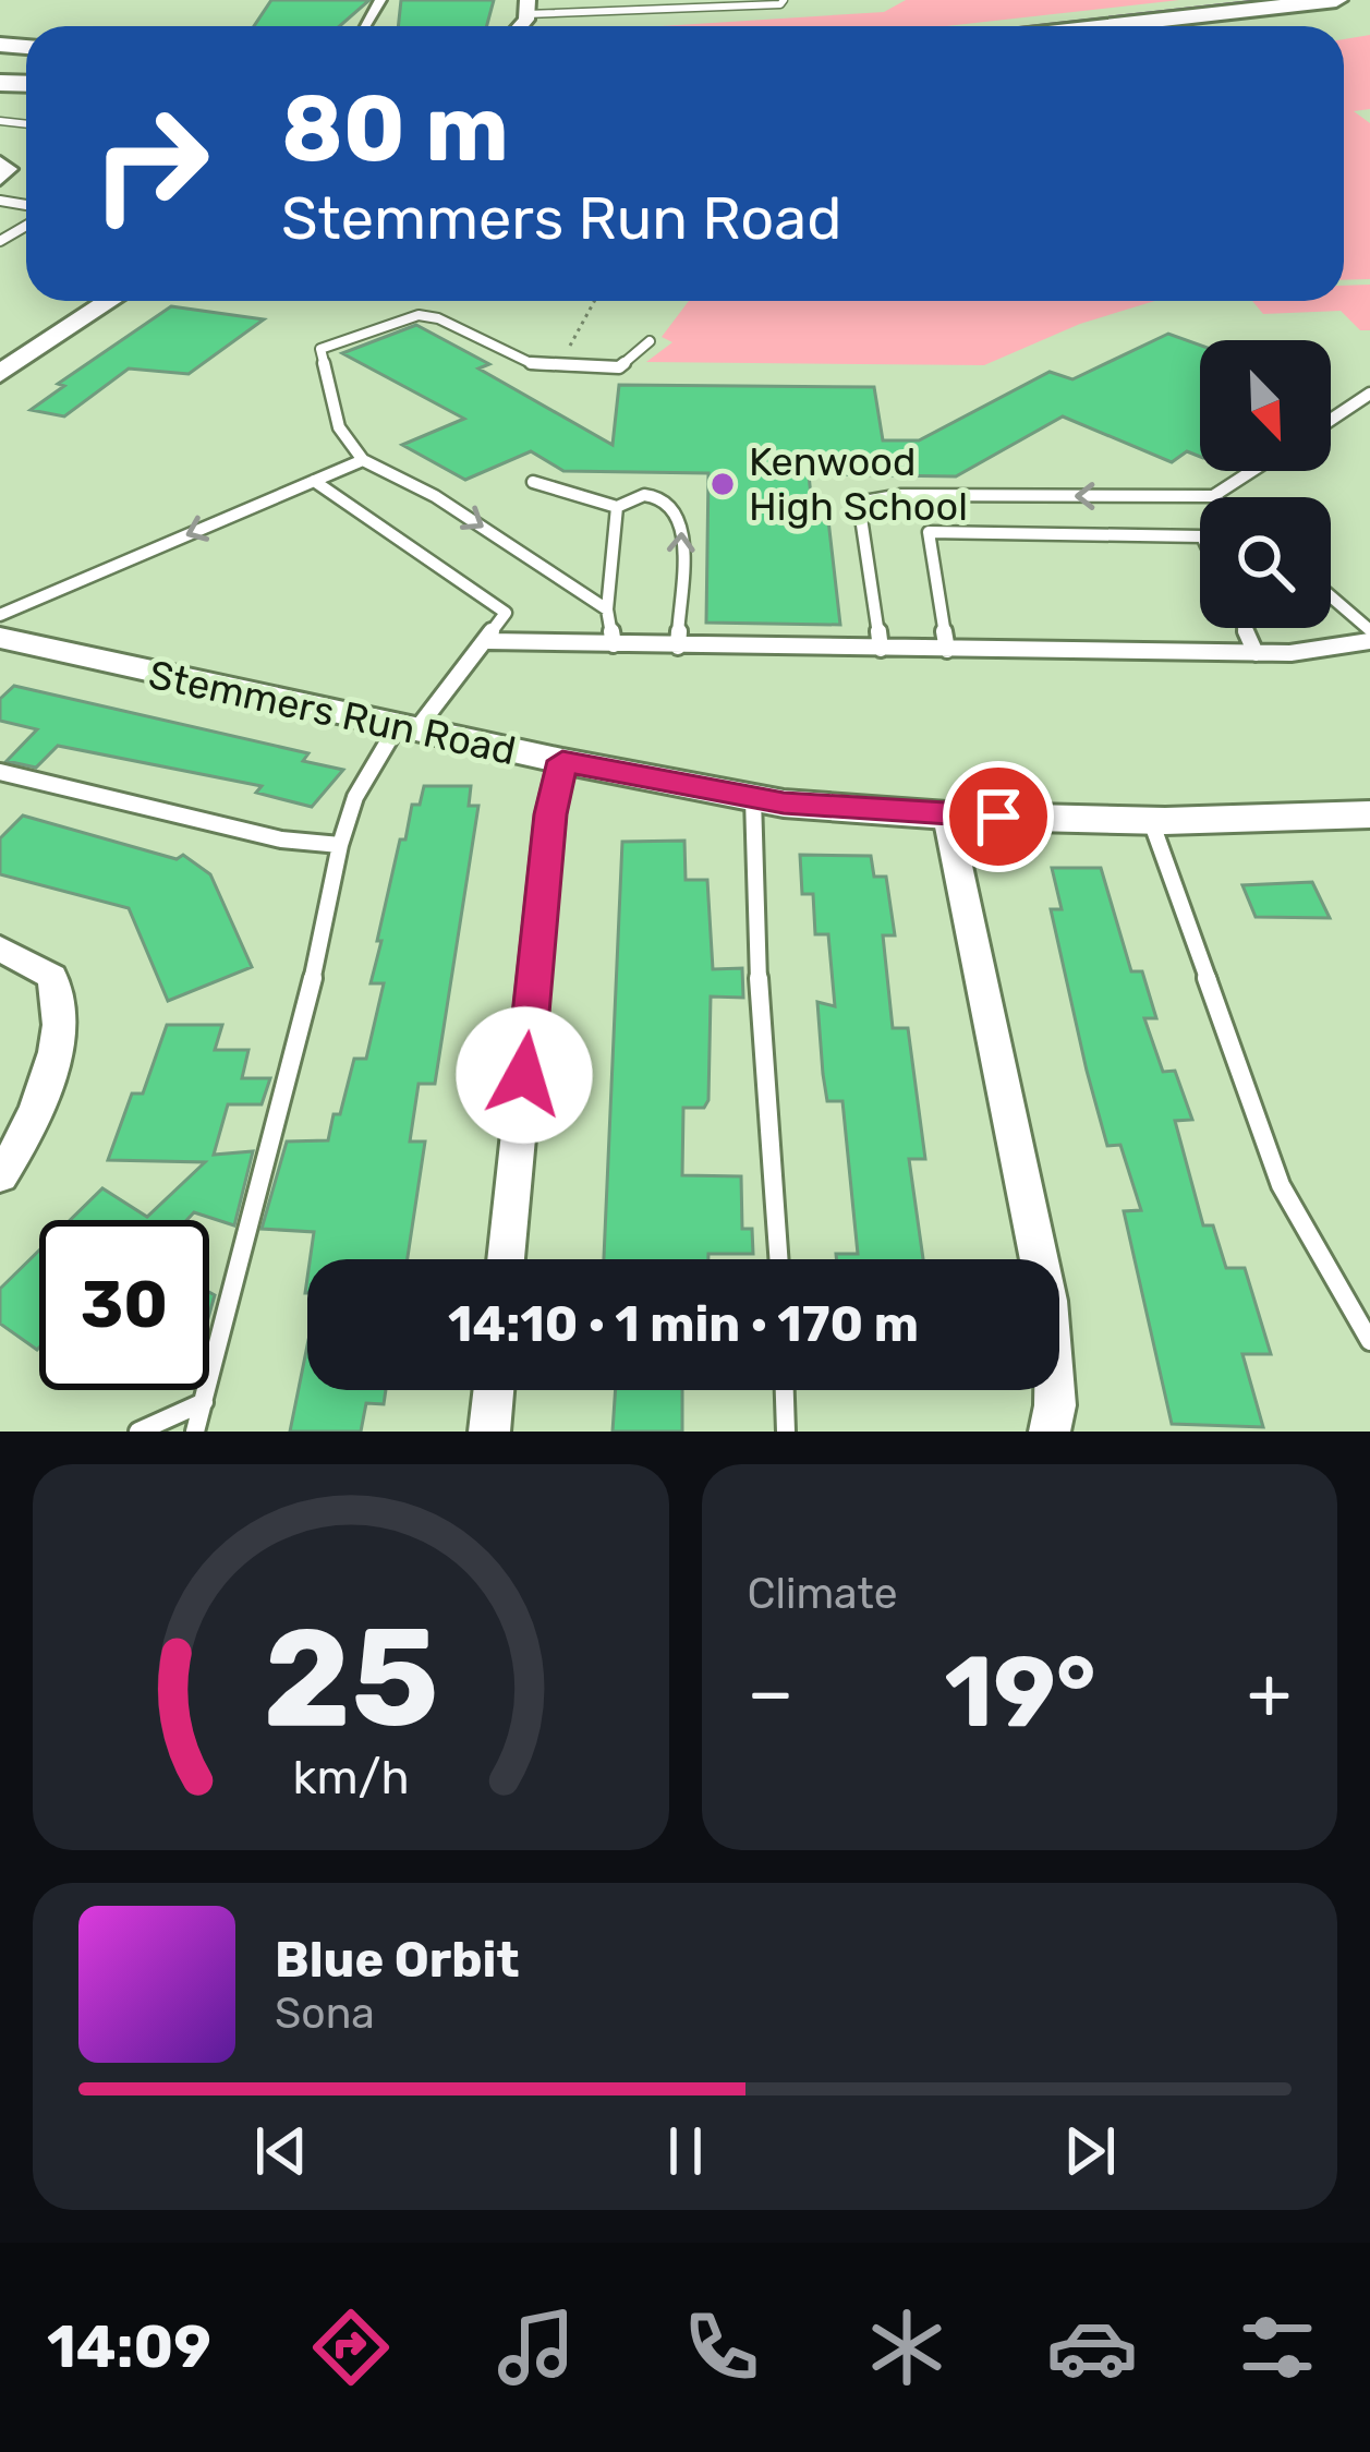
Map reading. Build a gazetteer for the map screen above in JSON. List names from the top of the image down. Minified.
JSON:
{"streets":{"main road":["Stemmers Run Road"]},"places":["Kenwood High School"],"north":"bottom right","page":{"turn":["80 m","Stemmers Run Road"],"limit":"30","trip":"14:10 · 1 min · 170 m","tile":"Climate","heat":["−","19°","+"],"song":["Blue Orbit","Sona"],"tabs":"14:09","gauge":["25","km/h"]}}
